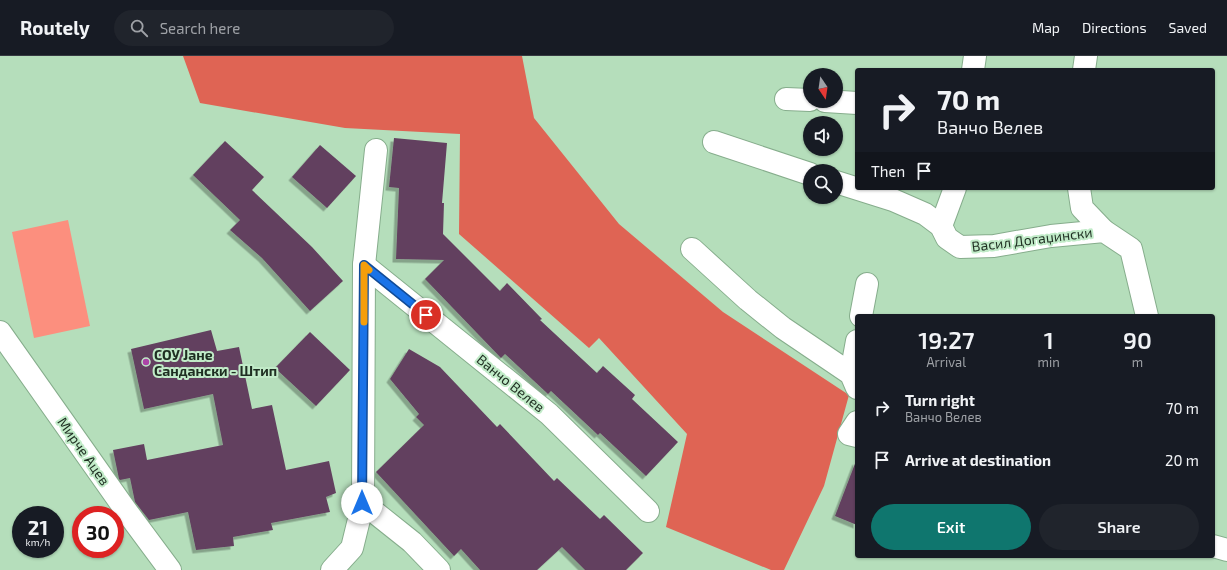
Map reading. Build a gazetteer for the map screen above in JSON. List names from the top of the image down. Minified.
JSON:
{"streets":{"street":["Васил Догаџински","Ванчо Велев","Мирче Ацев"]},"places":["СОУ Јане Сандански - Штип"],"north":"bottom","page":{"header":"Routely","search":"Search here","nav":["Map","Directions","Saved"],"turn":["70 m","Ванчо Велев"],"then":"Then","eta":["19:27","Arrival","1","min","90","m"],"list":[{"name":"Turn right","note":"Ванчо Велев","value":"70 m"},{"name":"Arrive at destination","value":"20 m"}],"buttons":["Exit","Share"],"speed":"21 km/h","limit":"30"}}
